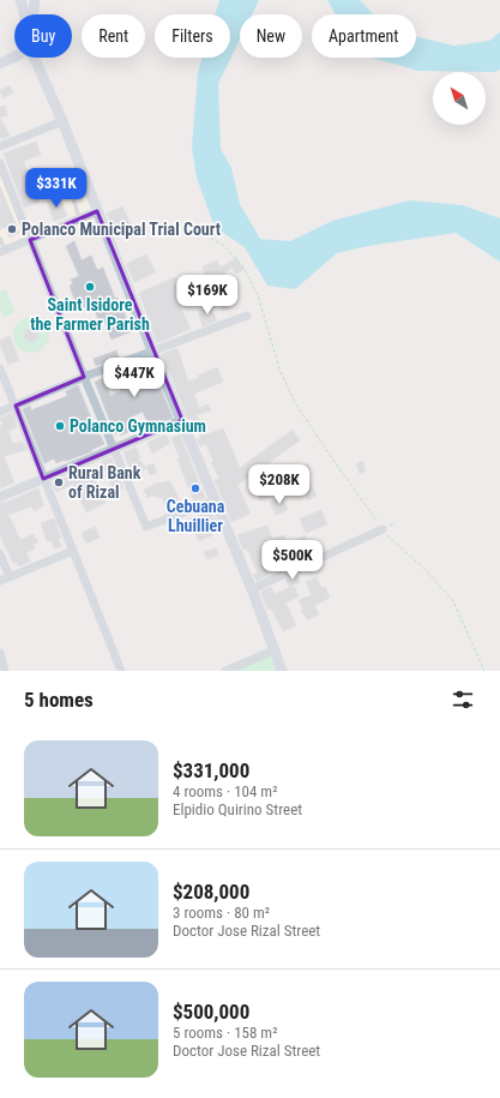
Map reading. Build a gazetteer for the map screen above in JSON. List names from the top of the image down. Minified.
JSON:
{"places":["Polanco Municipal Trial Court","Saint Isidore the Farmer Parish","Polanco Gymnasium","Rural Bank of Rizal","Cebuana Lhuillier"],"north":"top left","page":{"chip":["Buy","Rent","Filters","New","Apartment"],"price":["$331K","$169K","$447K","$208K","$500K"],"heading":"5 homes","list":[{"name":"$331,000","note":"4 rooms · 104 m² · Elpidio Quirino Street"},{"name":"$208,000","note":"3 rooms · 80 m² · Doctor Jose Rizal Street"},{"name":"$500,000","note":"5 rooms · 158 m² · Doctor Jose Rizal Street"}]}}
